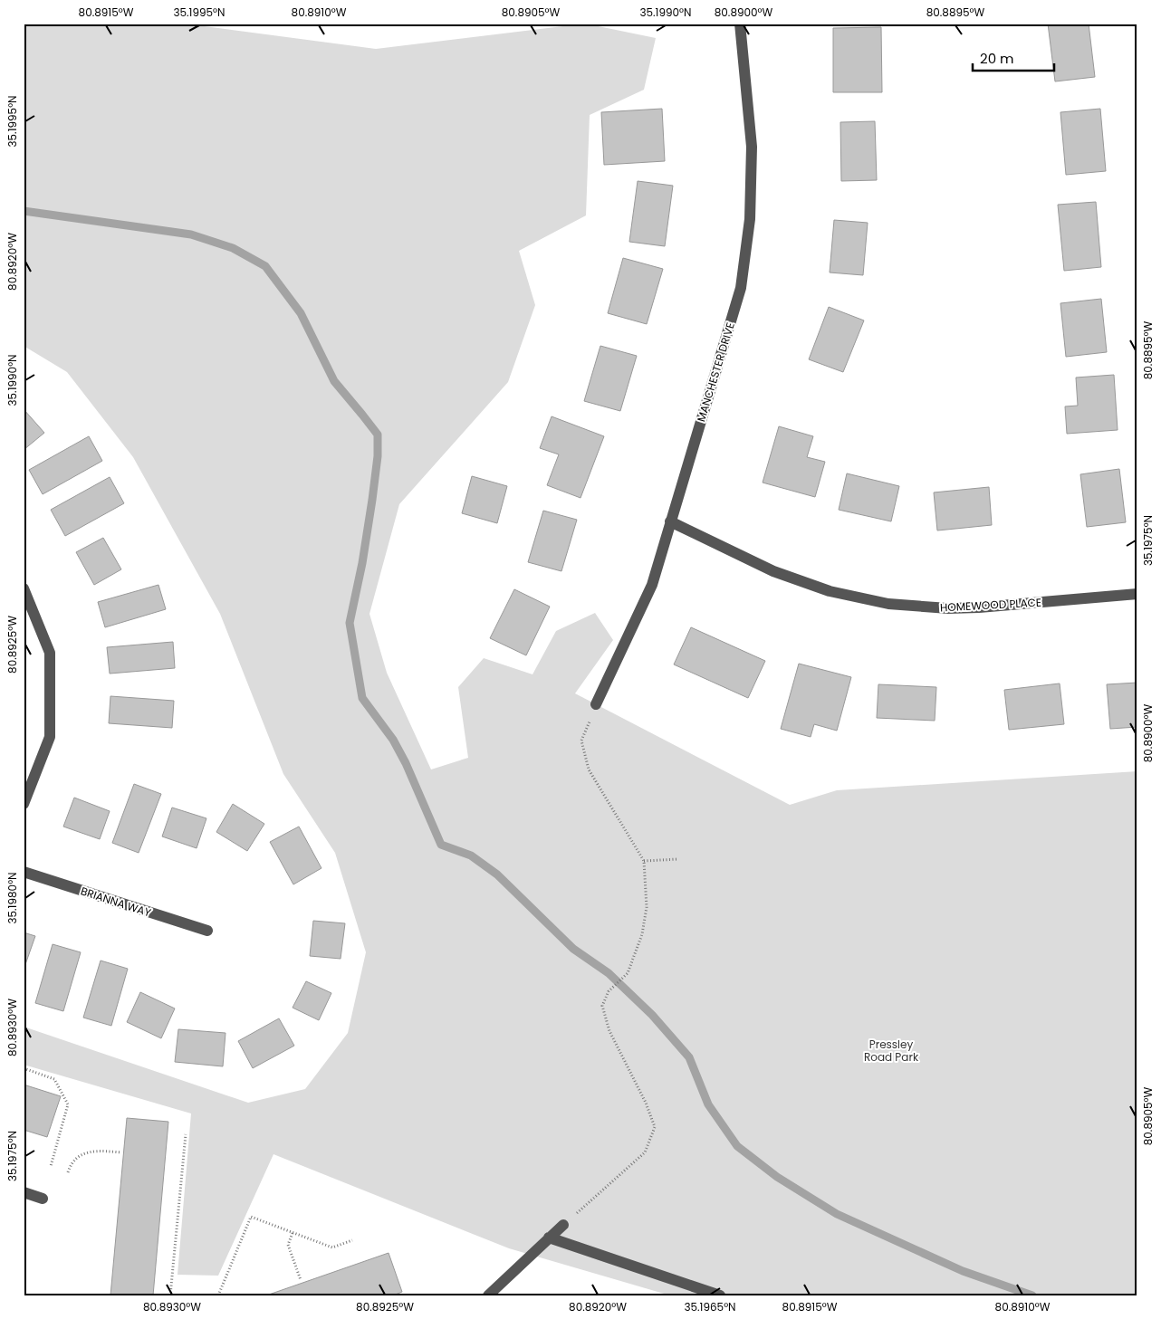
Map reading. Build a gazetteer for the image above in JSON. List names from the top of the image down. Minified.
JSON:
{"streets":{"street":["MANCHESTER DRIVE","HOMEWOOD PLACE","BRIANNA WAY"]},"crossings":[["MANCHESTER DRIVE","HOMEWOOD PLACE"]],"parks":["Pressley Road Park"],"scale_bar":"20 m","coordinates":["80.8915°W","35.1995°N","80.8910°W","80.8905°W","35.1990°N","80.8900°W","80.8895°W","80.8920°W","35.1975°N","80.8925°W","35.1980°N","80.8930°W","35.1965°N"]}
